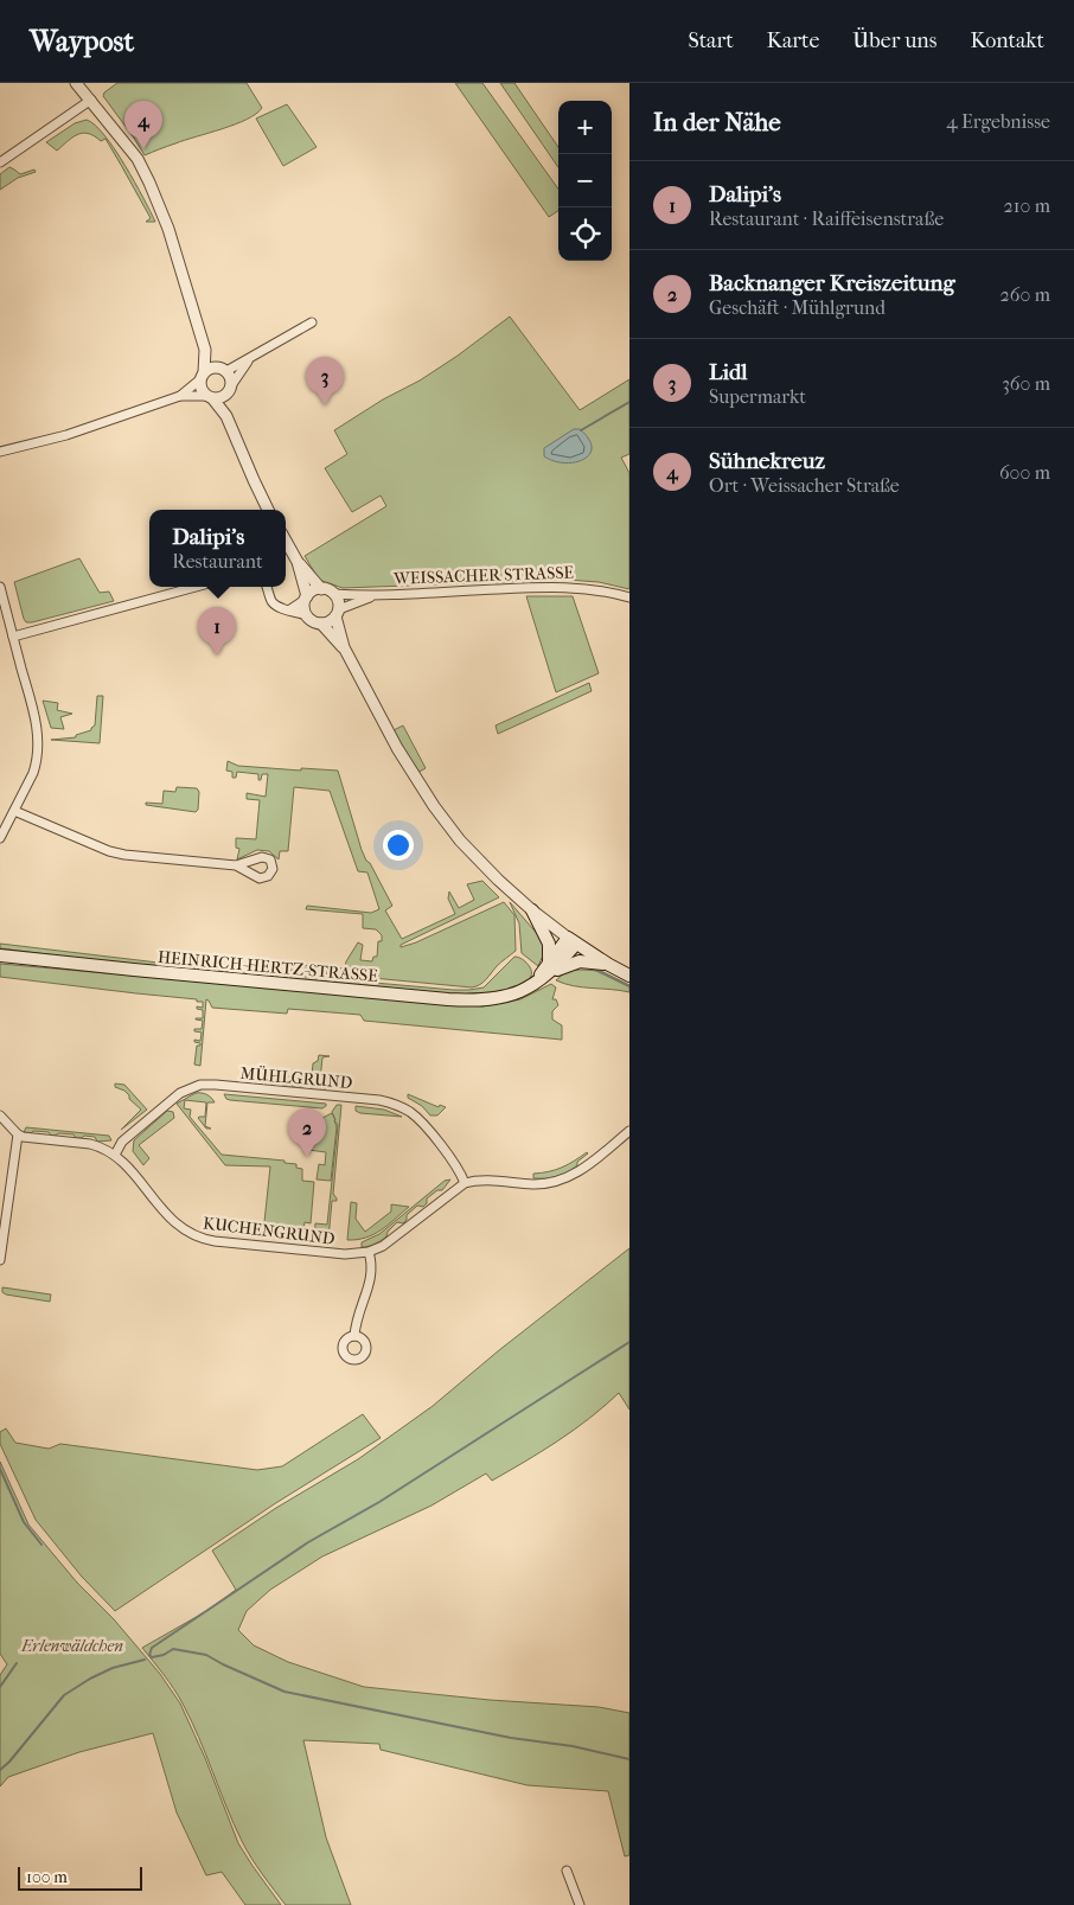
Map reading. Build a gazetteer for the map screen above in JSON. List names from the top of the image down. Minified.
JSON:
{"streets":{"main road":["HEINRICH-HERTZ-STRASSE"],"street":["WEISSACHER STRASSE","MÜHLGRUND","KUCHENGRUND"]},"crossings":[["MÜHLGRUND","KUCHENGRUND"]],"parks":["Erlenwäldchen"],"scale_bar":"100 m","page":{"header":"Waypost","nav":["Start","Karte","Über uns","Kontakt"],"heading":["In der Nähe","4 Ergebnisse"],"map_buttons":["+","−"],"pins":["4","3","1","2"],"list":[{"mark":"1","name":"Dalipi's","note":"Restaurant · Raiffeisenstraße","value":"210 m"},{"mark":"2","name":"Backnanger Kreiszeitung","note":"Geschäft · Mühlgrund","value":"260 m"},{"mark":"3","name":"Lidl","note":"Supermarkt","value":"360 m"},{"mark":"4","name":"Sühnekreuz","note":"Ort · Weissacher Straße","value":"600 m"}],"popup":["Dalipi's","Restaurant"],"scale":"100 m"}}
